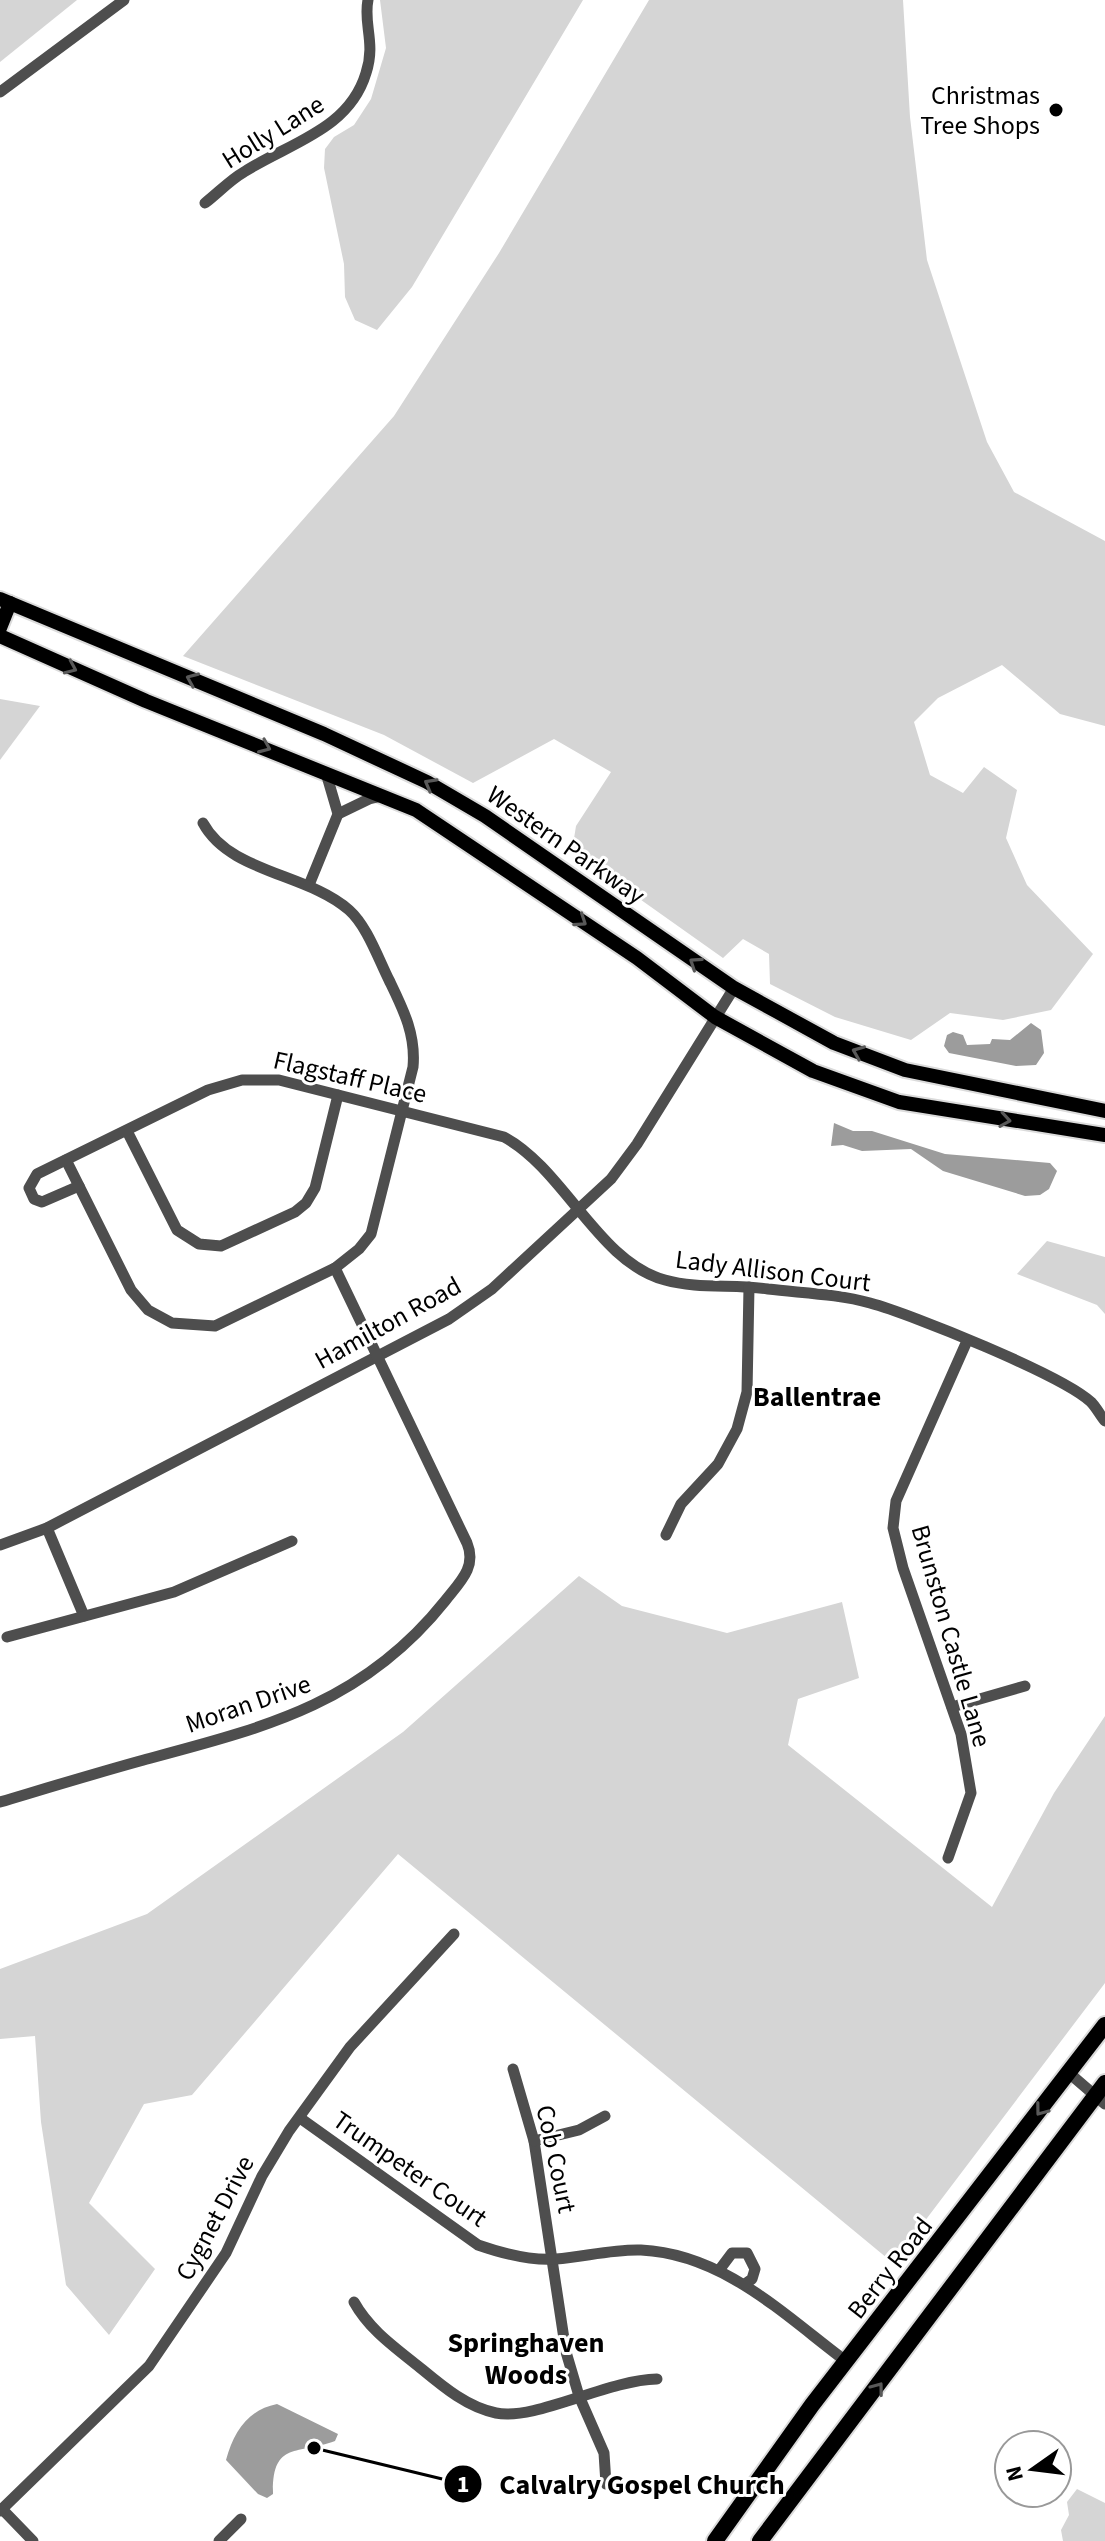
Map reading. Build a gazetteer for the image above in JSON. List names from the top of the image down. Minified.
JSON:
{"streets":{"highway":["Berry Road"],"main road":["Western Parkway"],"street":["Holly Lane","Flagstaff Place","Lady Allison Court","Hamilton Road","Brunston Castle Lane","Moran Drive","Cob Court","Trumpeter Court","Cygnet Drive"]},"crossings":[["Western Parkway","Hamilton Road"],["Flagstaff Place","Lady Allison Court"],["Flagstaff Place","Hamilton Road"],["Lady Allison Court","Hamilton Road"],["Lady Allison Court","Brunston Castle Lane"],["Hamilton Road","Moran Drive"],["Cob Court","Trumpeter Court"],["Trumpeter Court","Cygnet Drive"],["Trumpeter Court","Berry Road"]],"districts":["Ballentrae","Springhaven Woods"],"places":["Christmas Tree Shops","Calvalry Gospel Church"],"north":"left"}
